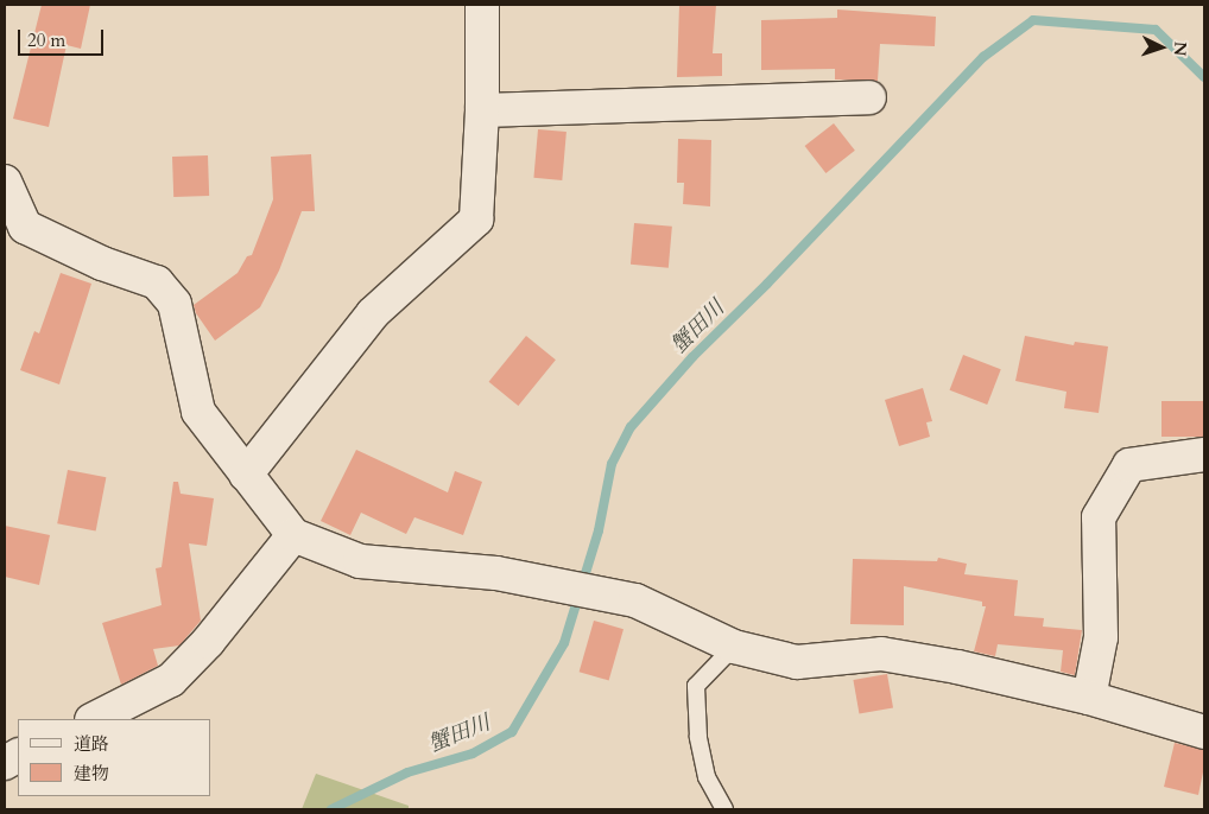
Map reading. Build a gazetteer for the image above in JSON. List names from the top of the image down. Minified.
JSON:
{"water":["蟹田川"],"legend":["道路","建物"],"scale_bar":"20 m","north":"right"}
